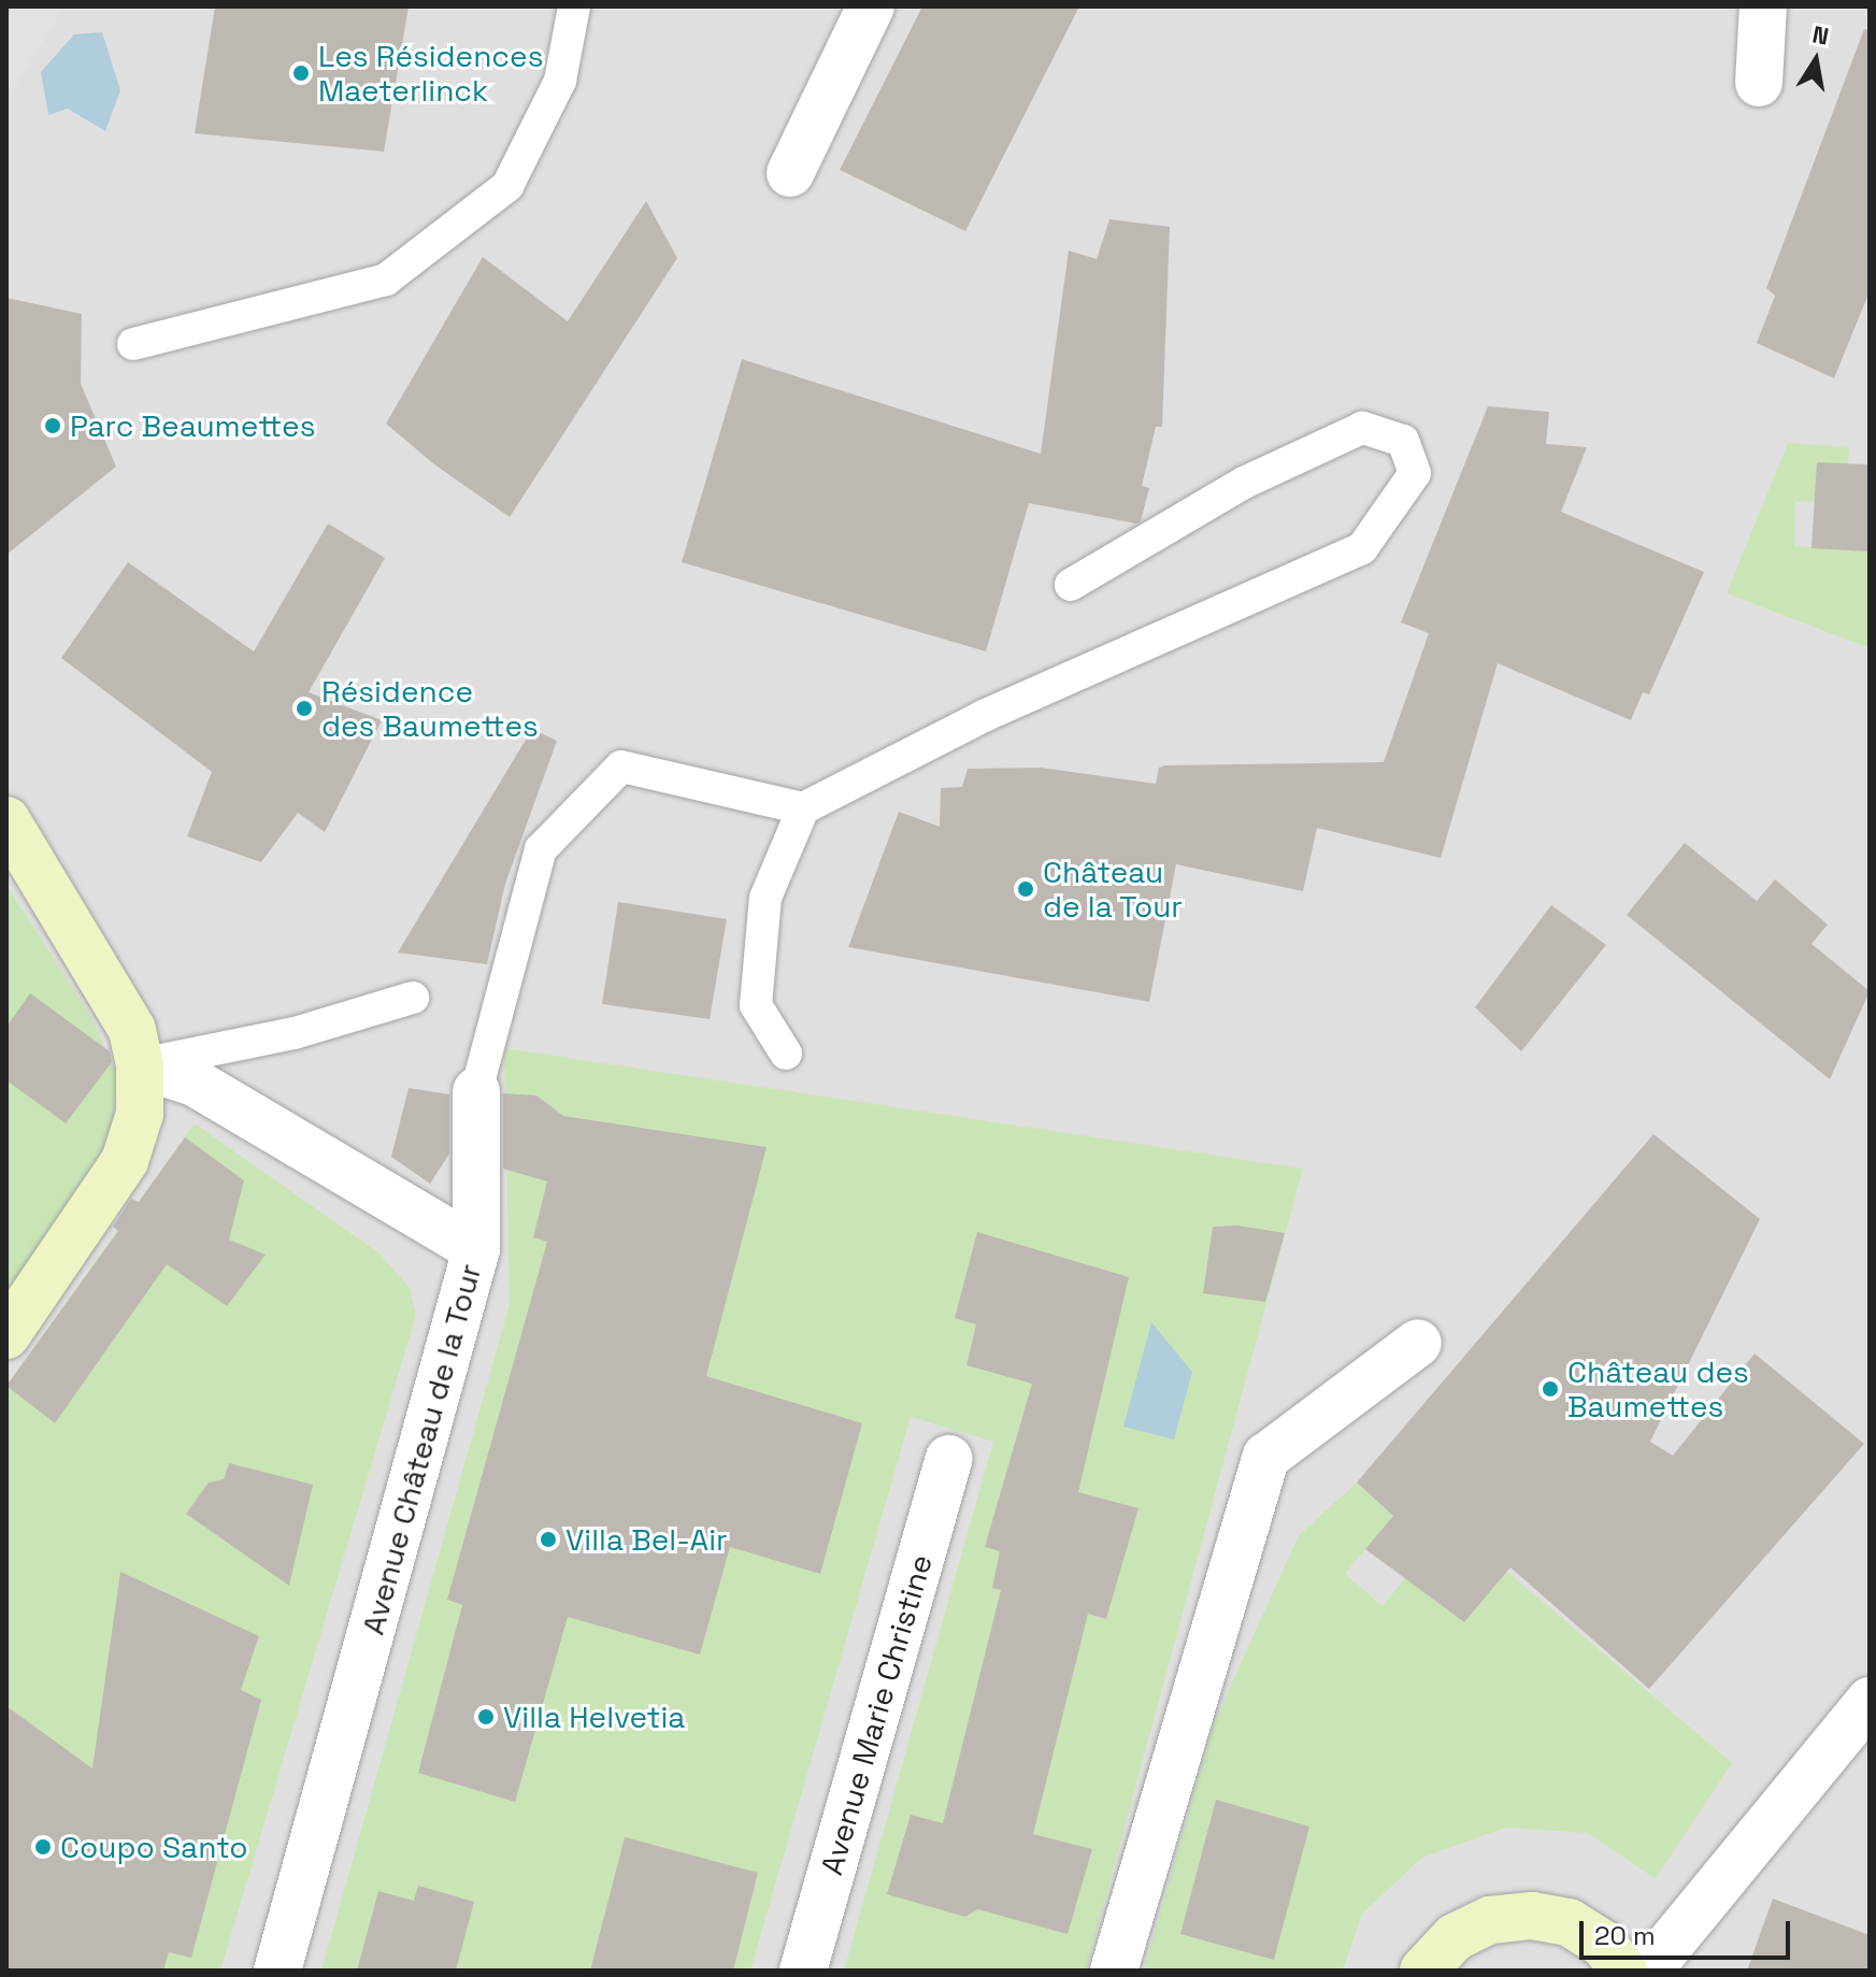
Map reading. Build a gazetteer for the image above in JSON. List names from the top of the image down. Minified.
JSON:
{"streets":{"street":["Avenue Château de la Tour","Avenue Marie Christine"]},"places":["Les Résidences Maeterlinck","Parc Beaumettes","Résidence des Baumettes","Château de la Tour","Château des Baumettes","Villa Bel-Air","Villa Helvetia","Coupo Santo"],"scale_bar":"20 m","north":"top"}
